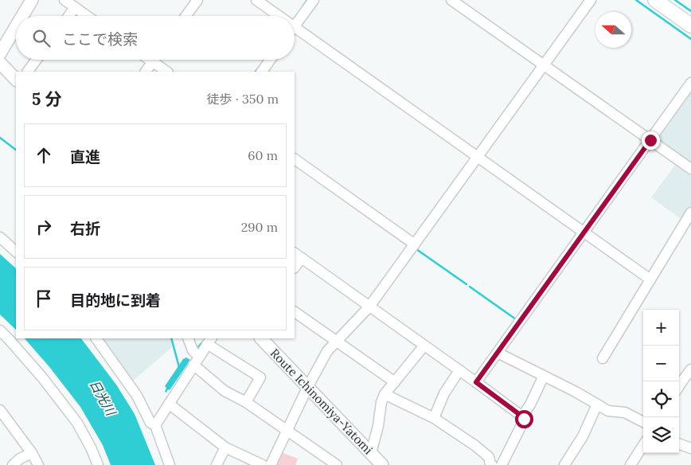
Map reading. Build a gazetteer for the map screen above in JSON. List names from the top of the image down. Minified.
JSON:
{"streets":{"main road":["Route Ichinomiya-Yatomi"]},"water":["日光川"],"north":"left","page":{"search":"ここで検索","heading":["5 分","徒歩 · 350 m"],"list":[["直進","60 m"],["右折","290 m"],"目的地に到着"],"map_buttons":["+","−"]}}
